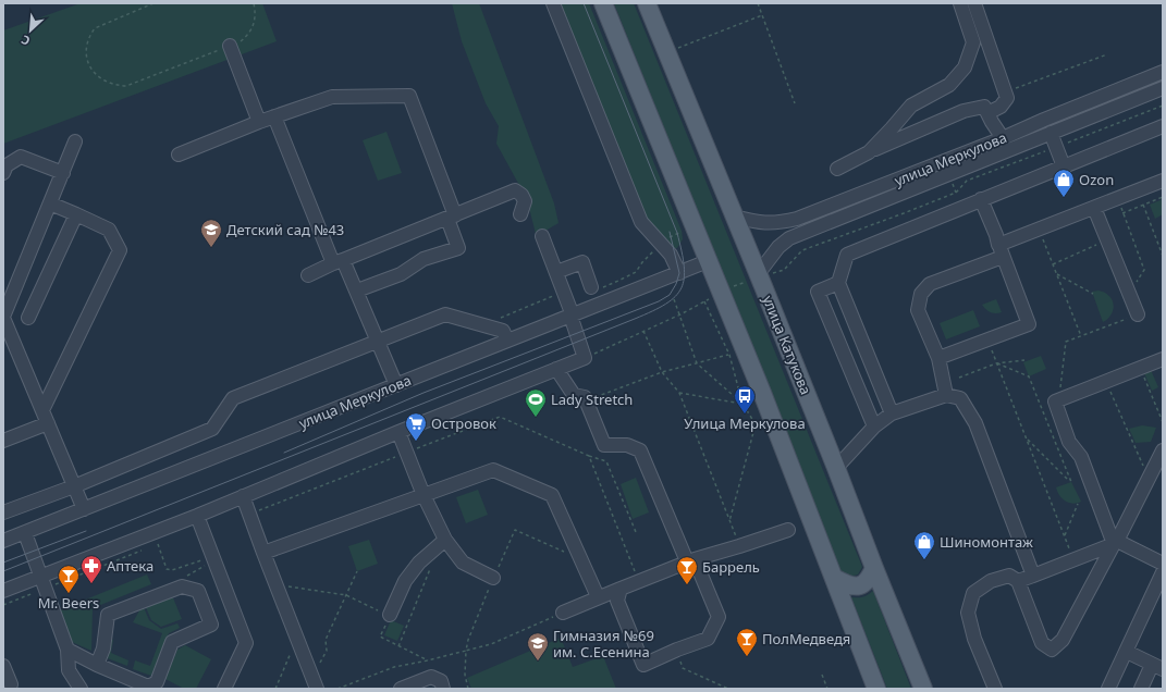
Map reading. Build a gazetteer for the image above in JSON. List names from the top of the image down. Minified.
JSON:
{"streets":{"main road":["улица Катукова"],"street":["улица Меркулова"]},"crossings":[["улица Меркулова","улица Катукова"]],"places":{"shop":["Ozon","Шиномонтаж"],"school or university":["Детский сад №43","Гимназия №69 им. С.Есенина"],"bus stop":["Улица Меркулова"],"sports":["Lady Stretch"],"supermarket":["Островок"],"pharmacy":["Аптека"],"bar":["Баррель","Mr. Beers","ПолМедведя"]},"north":"bottom left"}
